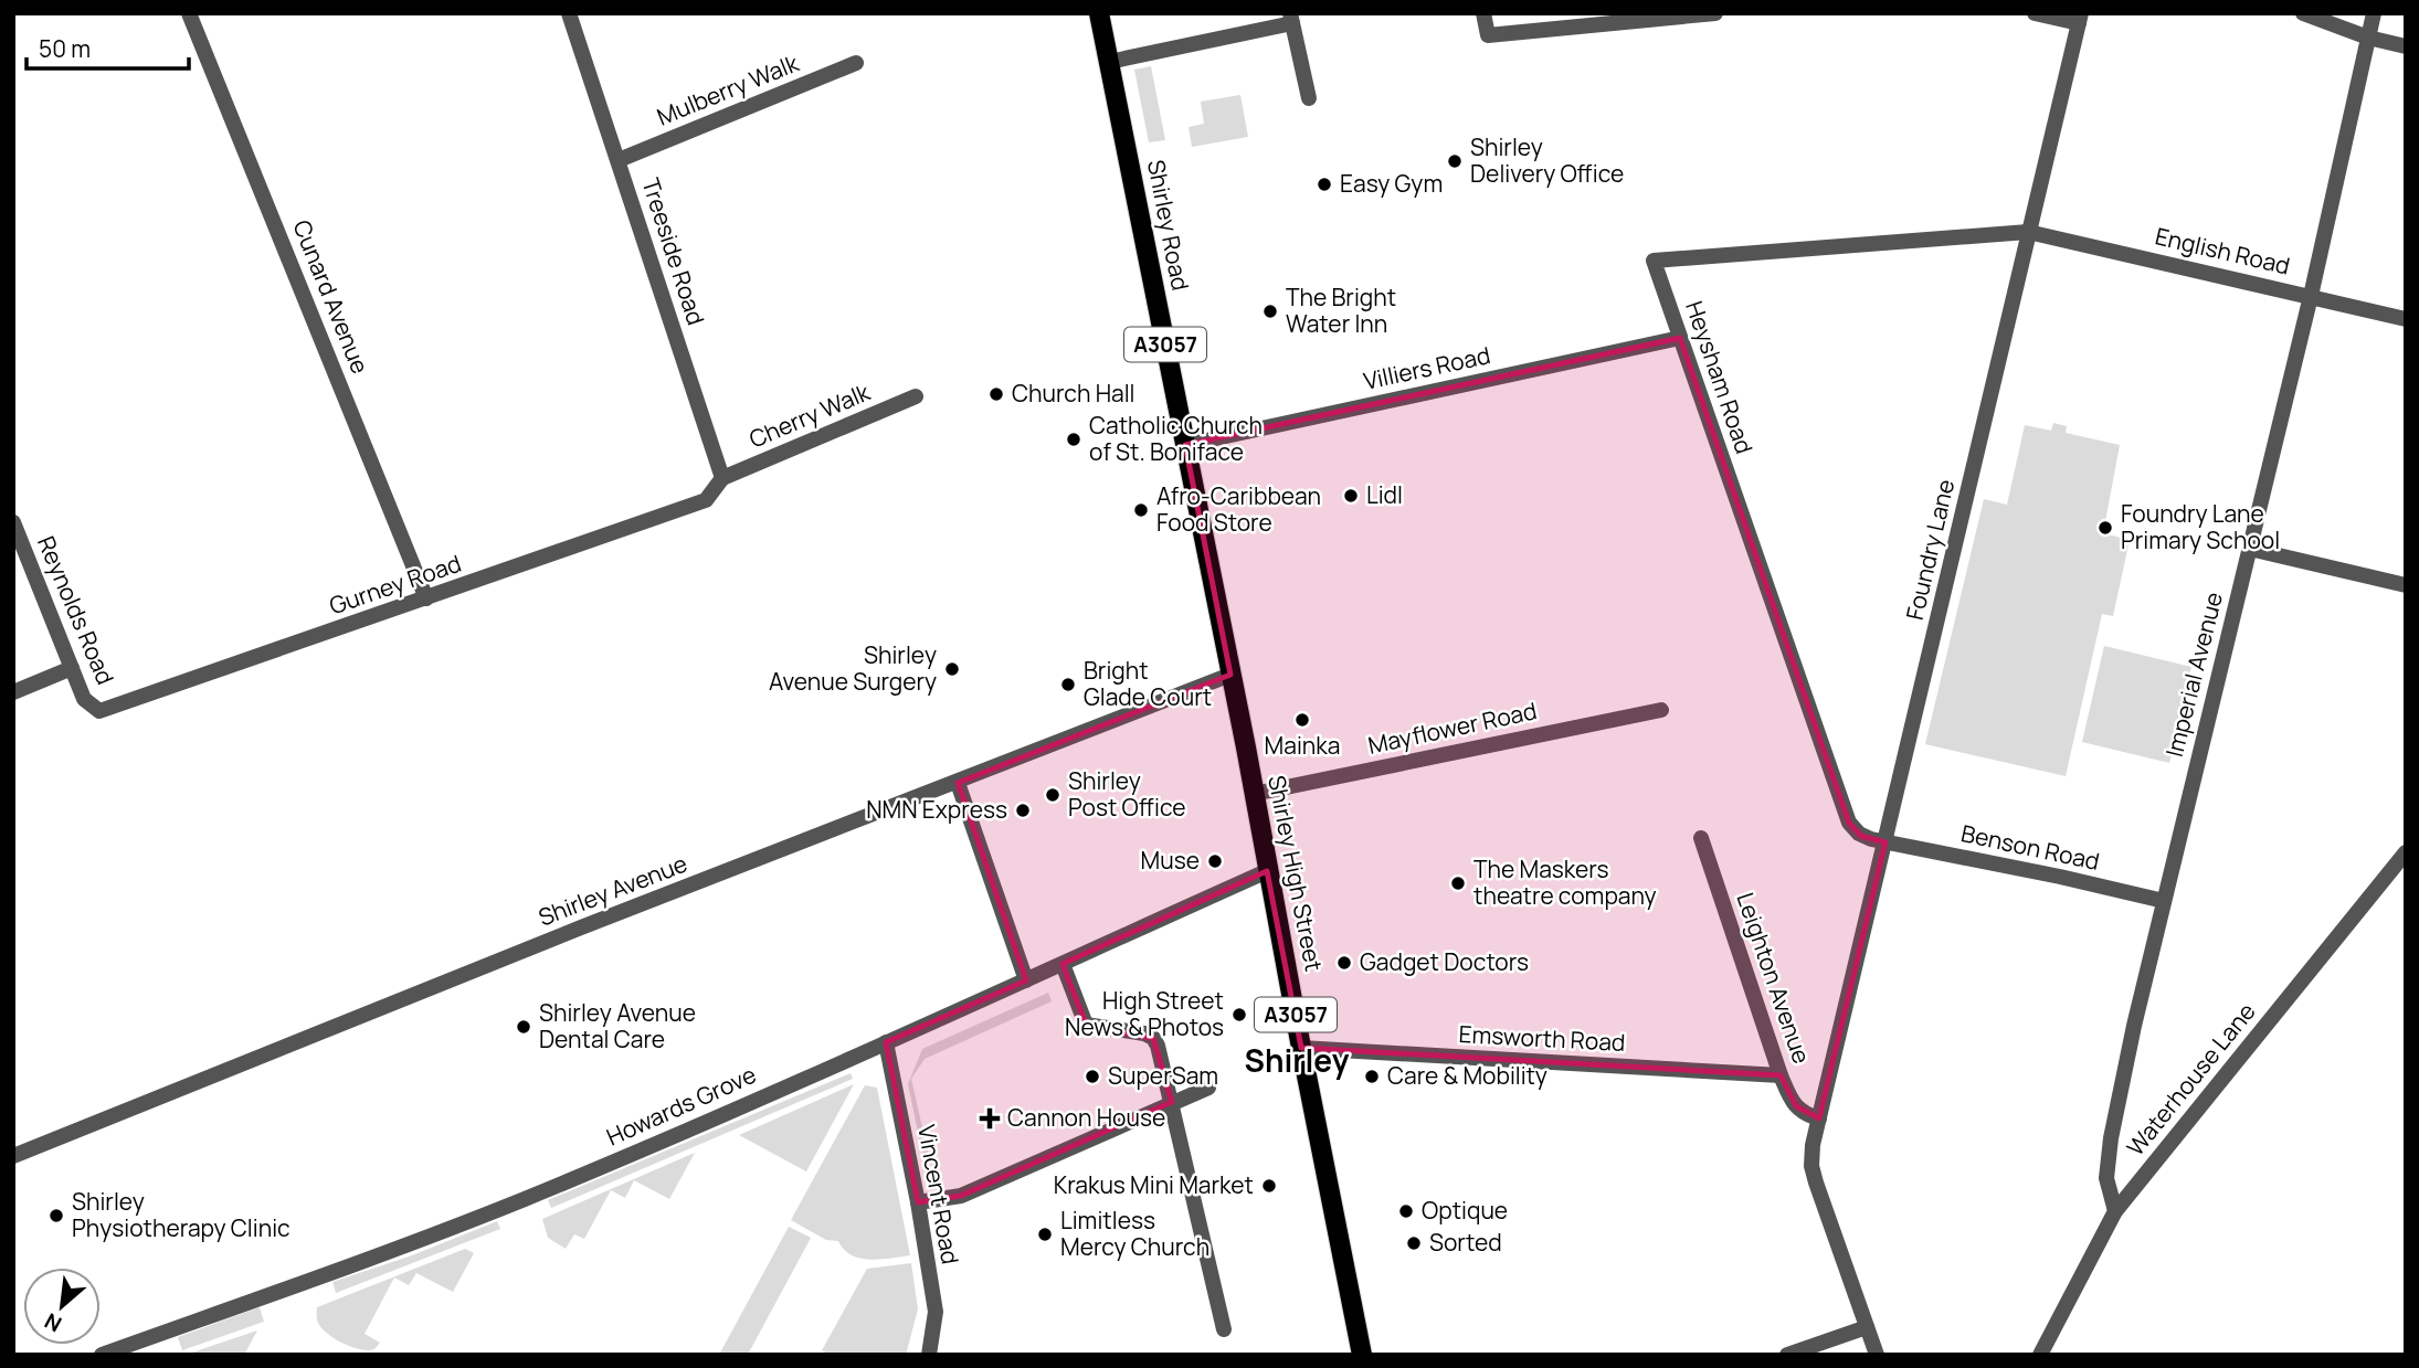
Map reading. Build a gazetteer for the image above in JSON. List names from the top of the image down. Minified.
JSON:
{"streets":{"main road":["Shirley Road","A3057","Shirley High Street"],"street":["Mulberry Walk","Treeside Road","English Road","Cunard Avenue","Villiers Road","Heysham Road","Cherry Walk","Foundry Lane","Gurney Road","Reynolds Road","Imperial Avenue","Mayflower Road","Benson Road","Shirley Avenue","Leighton Avenue","Emsworth Road","Waterhouse Lane","Howards Grove","Vincent Road"]},"crossings":[["Mulberry Walk","Treeside Road"],["Shirley Road","Villiers Road"],["Shirley Road","Shirley High Street"],["Shirley Road","Shirley Avenue"],["Treeside Road","Cherry Walk"],["Treeside Road","Gurney Road"],["English Road","Heysham Road"],["English Road","Foundry Lane"],["English Road","Imperial Avenue"],["Cunard Avenue","Gurney Road"],["Villiers Road","Heysham Road"],["Heysham Road","Foundry Lane"],["Heysham Road","Benson Road"],["Cherry Walk","Gurney Road"],["Foundry Lane","Benson Road"],["Foundry Lane","Leighton Avenue"],["Gurney Road","Reynolds Road"],["Imperial Avenue","Benson Road"],["Imperial Avenue","Waterhouse Lane"],["Mayflower Road","Shirley High Street"],["Shirley High Street","Shirley Avenue"],["Shirley High Street","Emsworth Road"],["Shirley High Street","Howards Grove"],["Leighton Avenue","Emsworth Road"],["Howards Grove","Vincent Road"]],"districts":["Shirley"],"places":{"other":["Shirley Delivery Office","Easy Gym","The Bright Water Inn","Church Hall","Catholic Church of St. Boniface","Lidl","Afro-Caribbean Food Store","Foundry Lane Primary School","Shirley Avenue Surgery","Bright Glade Court","Mainka","Shirley Post Office","NMN Express","Muse","The Maskers theatre company","Gadget Doctors","High Street News & Photos","Shirley Avenue Dental Care","SuperSam","Care & Mobility","Krakus Mini Market","Optique","Shirley Physiotherapy Clinic","Limitless Mercy Church","Sorted"],"health":["Cannon House"]},"scale_bar":"50 m","north":"bottom left"}
